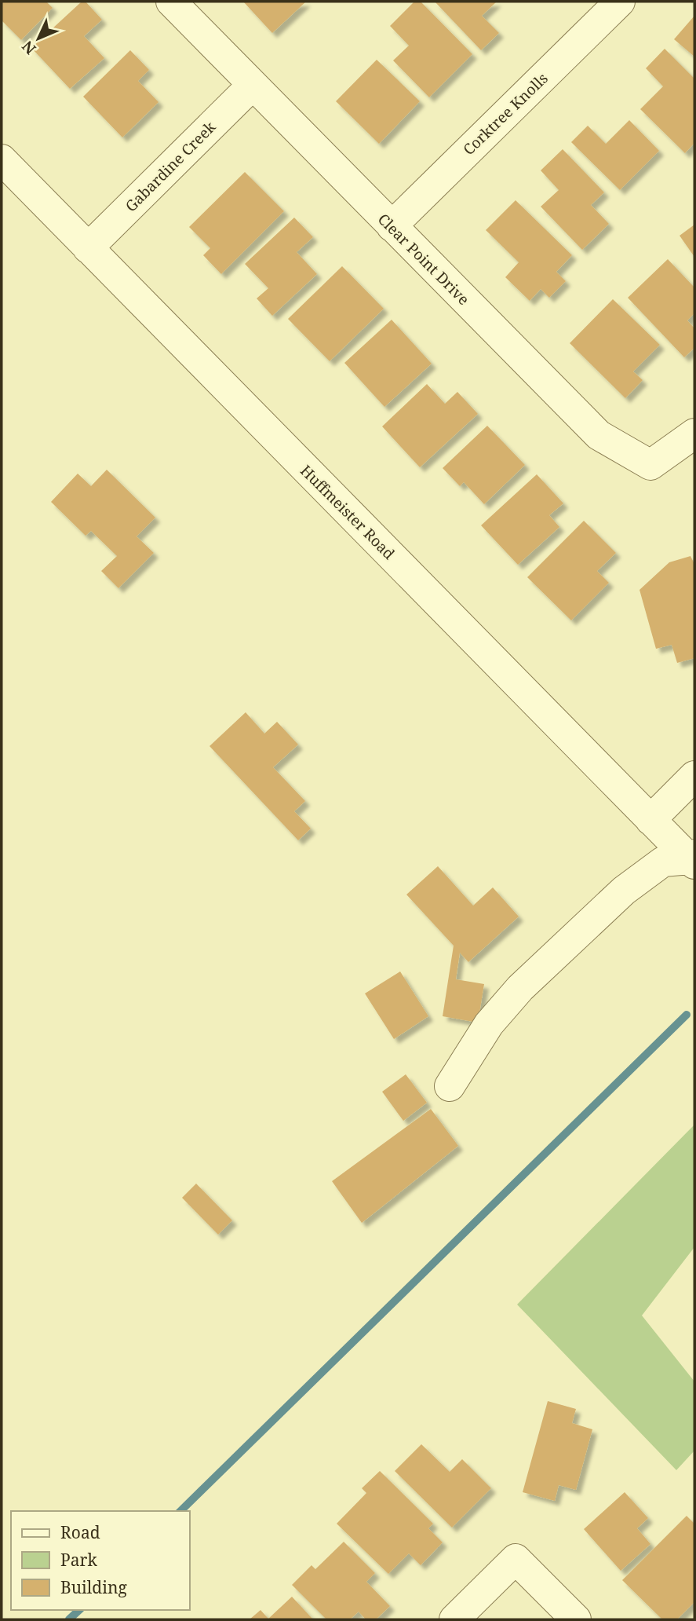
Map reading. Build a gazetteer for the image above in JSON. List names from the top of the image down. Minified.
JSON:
{"streets":{"street":["Corktree Knolls","Gabardine Creek","Clear Point Drive","Huffmeister Road"]},"crossings":[["Corktree Knolls","Clear Point Drive"],["Gabardine Creek","Clear Point Drive"],["Gabardine Creek","Huffmeister Road"]],"legend":["Road","Park","Building"],"north":"bottom left"}
